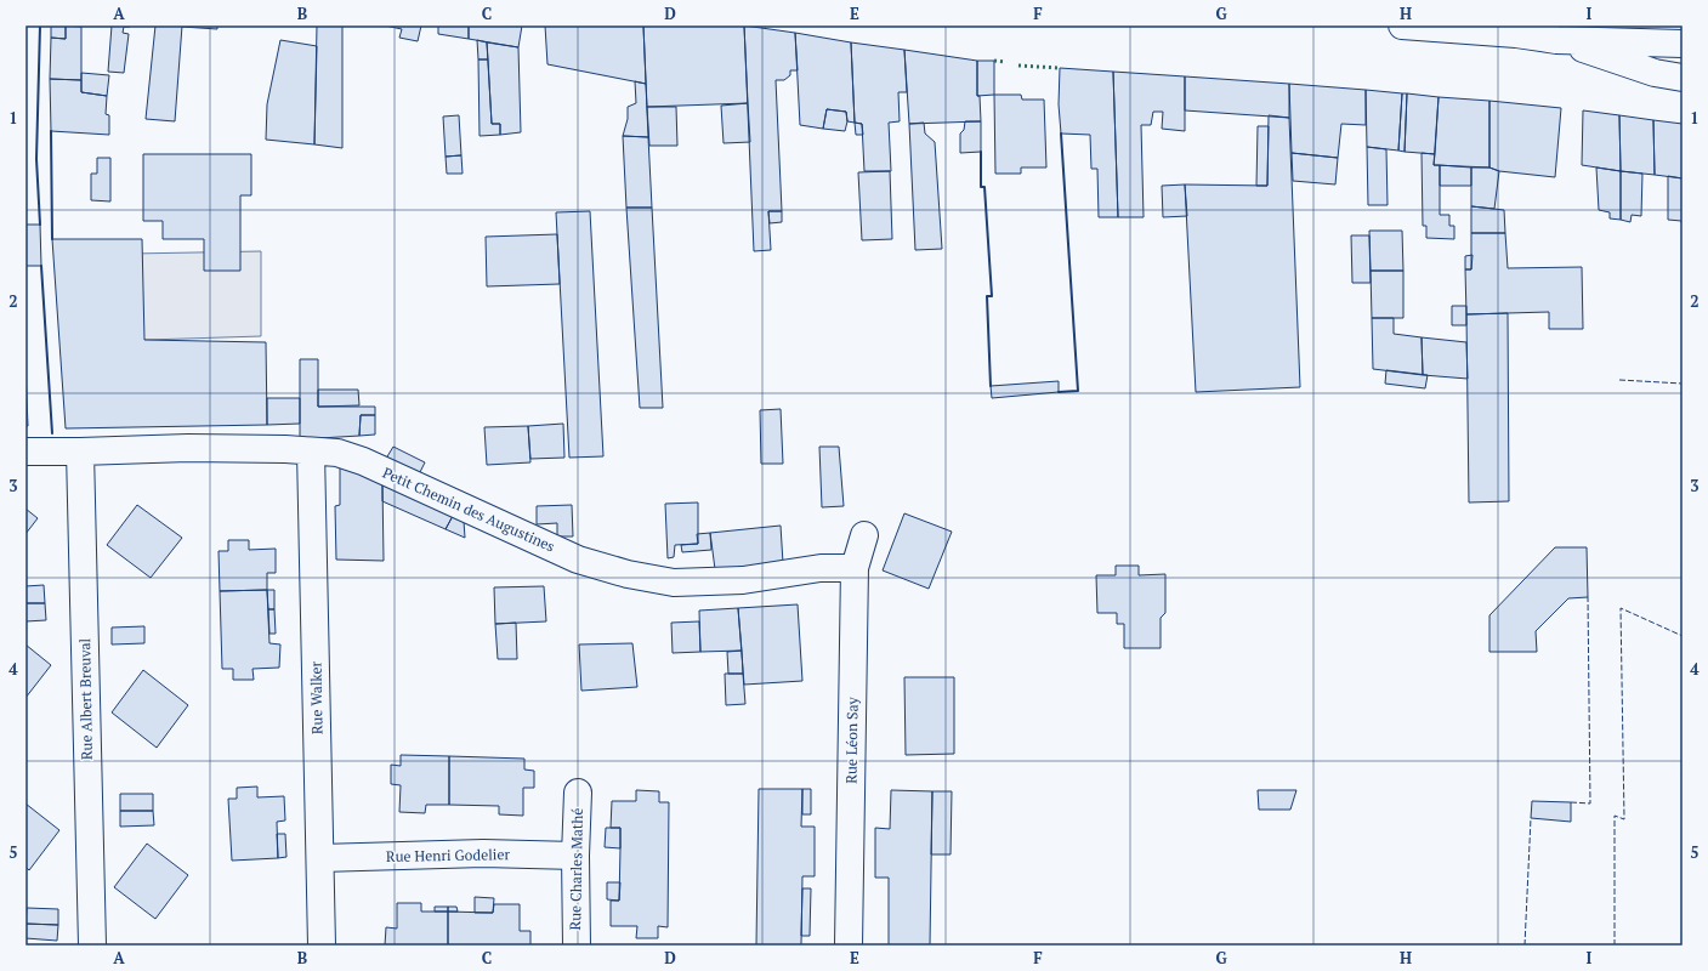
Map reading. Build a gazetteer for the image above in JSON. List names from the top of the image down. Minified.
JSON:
{"streets":{"street":["Petit Chemin des Augustines","Rue Walker","Rue Albert Breuval","Rue Léon Say","Rue Henri Godelier","Rue Charles Mathé"]},"crossings":[["Petit Chemin des Augustines","Rue Walker"],["Petit Chemin des Augustines","Rue Albert Breuval"],["Petit Chemin des Augustines","Rue Léon Say"],["Rue Walker","Rue Henri Godelier"],["Rue Henri Godelier","Rue Charles Mathé"]],"grid":{"columns":["A","B","C","D","E","F","G","H","I"],"rows":["1","2","3","4","5"]}}
